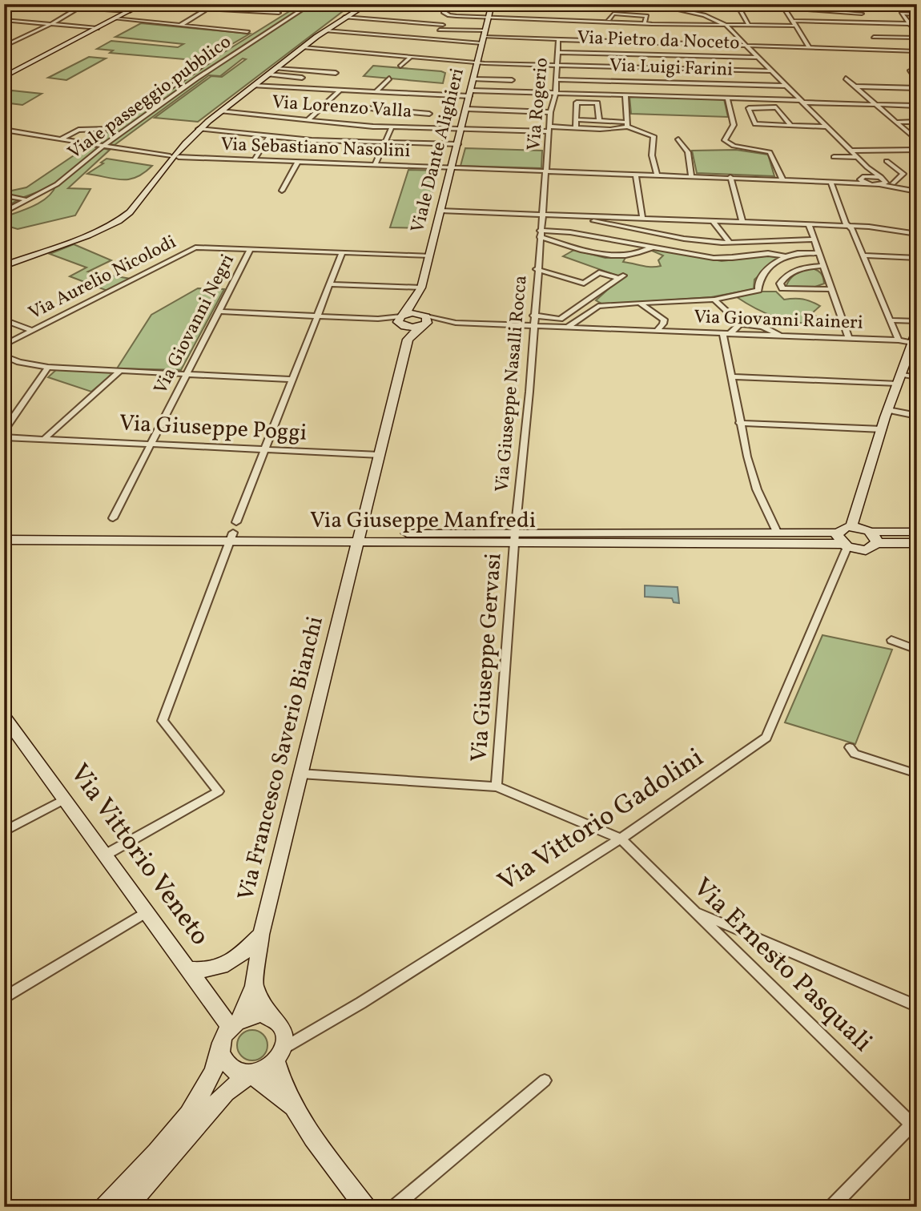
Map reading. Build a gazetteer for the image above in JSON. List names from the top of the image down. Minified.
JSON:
{"streets":{"main road":["Viale Dante Alighieri","Via Giuseppe Manfredi","Via Francesco Saverio Bianchi","Via Vittorio Veneto"],"street":["Via Pietro da Noceto","Via Luigi Farini","Viale passeggio pubblico","Via Rogerio","Via Lorenzo Valla","Via Sebastiano Nasolini","Via Aurelio Nicolodi","Via Giovanni Raineri","Via Giovanni Negri","Via Giuseppe Nasalli Rocca","Via Giuseppe Poggi","Via Giuseppe Gervasi","Via Vittorio Gadolini","Via Ernesto Pasquali"]},"crossings":[["Via Pietro da Noceto","Via Rogerio"],["Via Luigi Farini","Via Rogerio"],["Viale passeggio pubblico","Via Sebastiano Nasolini"],["Via Rogerio","Via Lorenzo Valla"],["Via Rogerio","Via Sebastiano Nasolini"],["Via Rogerio","Via Giuseppe Nasalli Rocca"],["Via Lorenzo Valla","Viale Dante Alighieri"],["Via Sebastiano Nasolini","Viale Dante Alighieri"],["Via Sebastiano Nasolini","Via Giuseppe Nasalli Rocca"],["Viale Dante Alighieri","Via Aurelio Nicolodi"],["Viale Dante Alighieri","Via Giovanni Raineri"],["Via Aurelio Nicolodi","Via Giovanni Negri"],["Via Giovanni Raineri","Via Giuseppe Nasalli Rocca"],["Via Giovanni Negri","Via Giuseppe Poggi"],["Via Giuseppe Nasalli Rocca","Via Giuseppe Manfredi"],["Via Giuseppe Nasalli Rocca","Via Giuseppe Gervasi"],["Via Giuseppe Manfredi","Via Giuseppe Gervasi"],["Via Giuseppe Manfredi","Via Francesco Saverio Bianchi"],["Via Giuseppe Manfredi","Via Vittorio Gadolini"],["Via Francesco Saverio Bianchi","Via Vittorio Gadolini"],["Via Francesco Saverio Bianchi","Via Vittorio Veneto"],["Via Vittorio Gadolini","Via Vittorio Veneto"],["Via Vittorio Gadolini","Via Ernesto Pasquali"]]}
